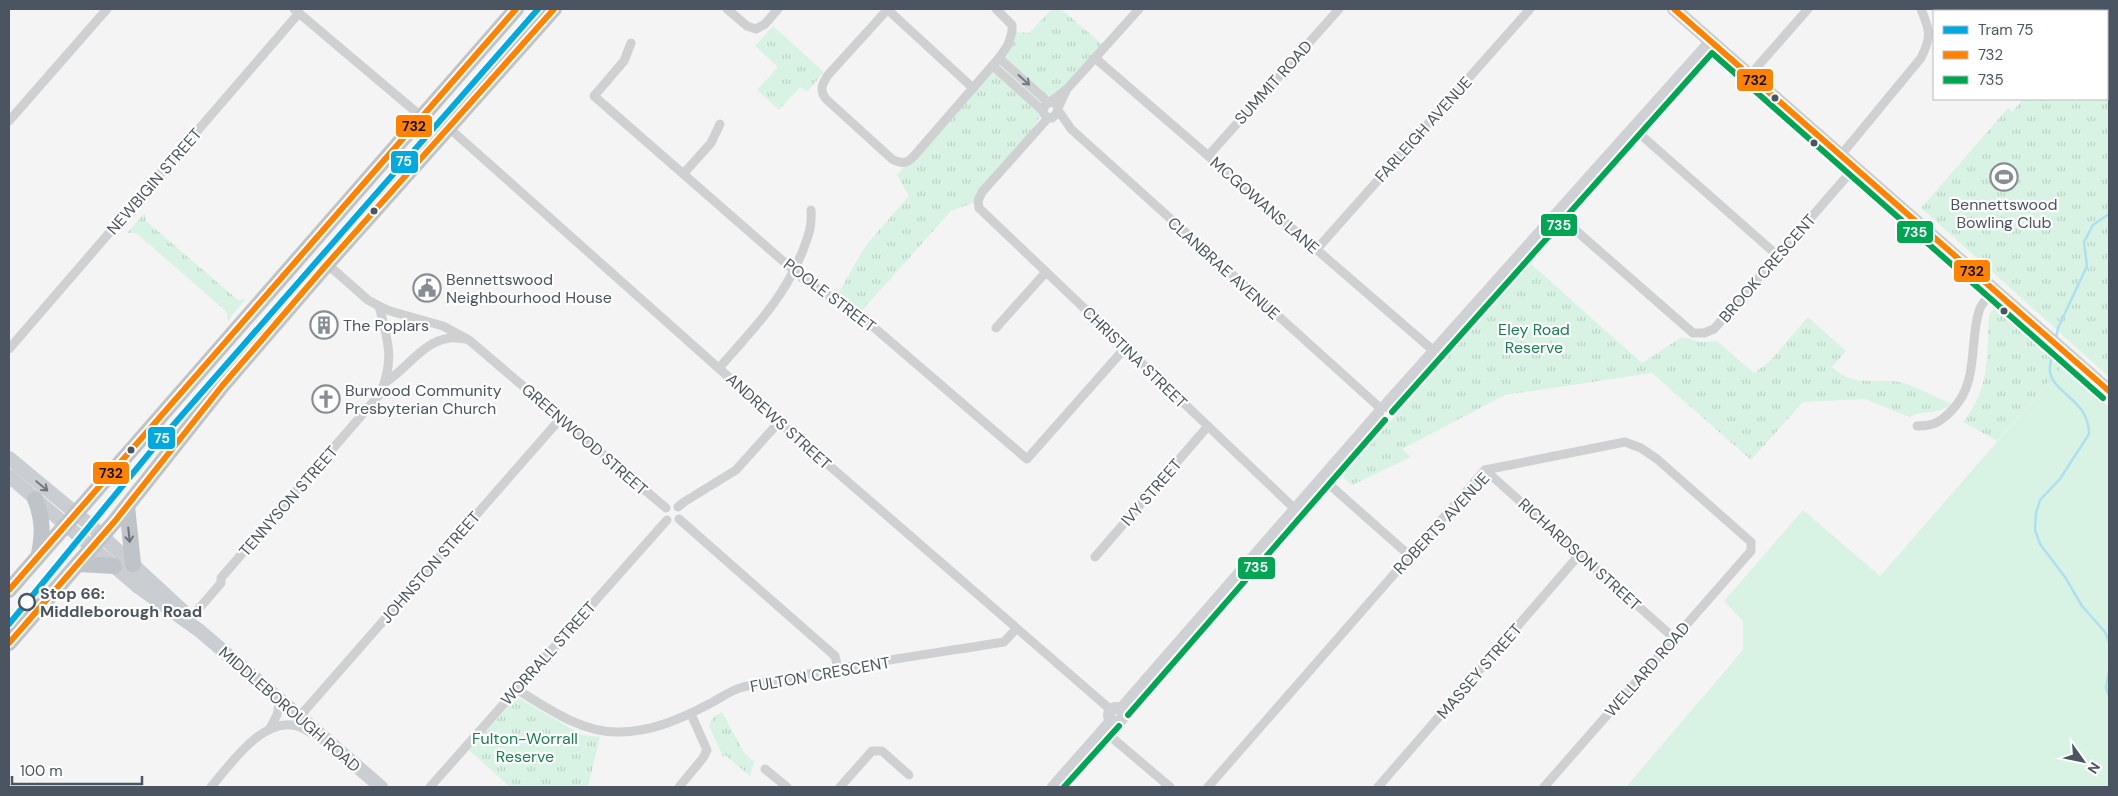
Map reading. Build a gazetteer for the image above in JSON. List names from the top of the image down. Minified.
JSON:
{"streets":{"main road":["MIDDLEBOROUGH ROAD"],"street":["SUMMIT ROAD","FARLEIGH AVENUE","NEWBIGIN STREET","MCGOWANS LANE","CLANBRAE AVENUE","BROOK CRESCENT","POOLE STREET","CHRISTINA STREET","ANDREWS STREET","GREENWOOD STREET","IVY STREET","TENNYSON STREET","ROBERTS AVENUE","RICHARDSON STREET","JOHNSTON STREET","WORRALL STREET","WELLARD ROAD","MASSEY STREET","FULTON CRESCENT"]},"crossings":[["SUMMIT ROAD","MCGOWANS LANE"],["FARLEIGH AVENUE","MCGOWANS LANE"],["CLANBRAE AVENUE","CHRISTINA STREET"],["POOLE STREET","CHRISTINA STREET"],["CHRISTINA STREET","IVY STREET"],["ANDREWS STREET","FULTON CRESCENT"],["GREENWOOD STREET","TENNYSON STREET"],["GREENWOOD STREET","JOHNSTON STREET"],["GREENWOOD STREET","WORRALL STREET"],["TENNYSON STREET","MIDDLEBOROUGH ROAD"],["ROBERTS AVENUE","RICHARDSON STREET"],["ROBERTS AVENUE","WELLARD ROAD"],["RICHARDSON STREET","WELLARD ROAD"],["RICHARDSON STREET","MASSEY STREET"],["JOHNSTON STREET","MIDDLEBOROUGH ROAD"],["WORRALL STREET","FULTON CRESCENT"]],"parks":["Eley Road Reserve","Fulton-Worrall Reserve"],"places":{"sports":["Bennettswood Bowling Club"],"public building":["Bennettswood Neighbourhood House"],"building":["The Poplars"],"church":["Burwood Community Presbyterian Church"],"other":["Stop 66: Middleborough Road"]},"lines":["tram line 75","transit line 732","transit line 735"],"legend":["Tram 75","732","735"],"scale_bar":"100 m","north":"bottom right"}
